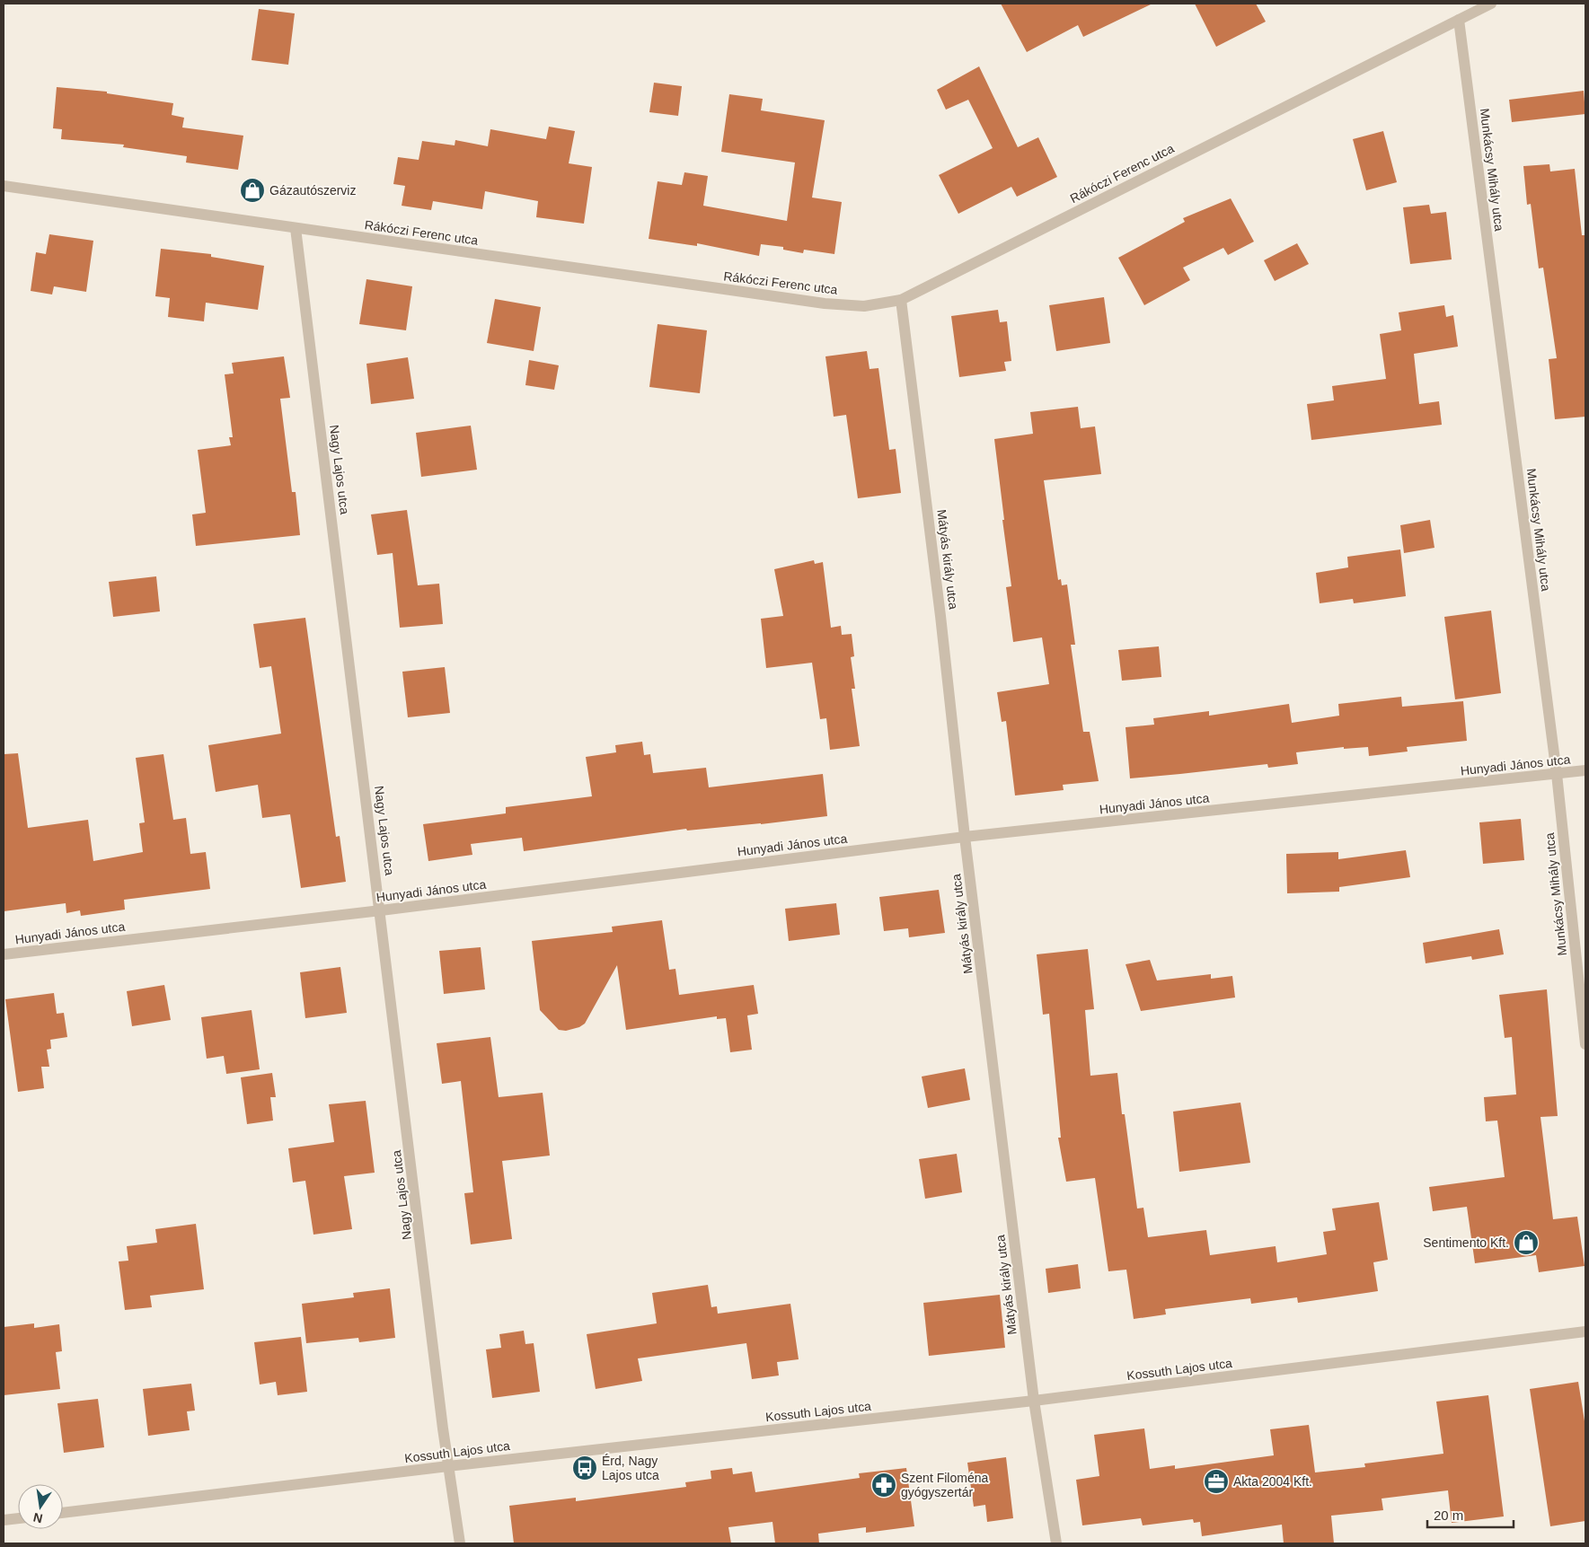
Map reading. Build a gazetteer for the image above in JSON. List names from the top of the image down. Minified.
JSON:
{"streets":{"street":["Munkácsy Mihály utca","Rákóczi Ferenc utca","Nagy Lajos utca","Mátyás király utca","Hunyadi János utca","Kossuth Lajos utca"]},"crossings":[["Munkácsy Mihály utca","Rákóczi Ferenc utca"],["Munkácsy Mihály utca","Hunyadi János utca"],["Rákóczi Ferenc utca","Nagy Lajos utca"],["Rákóczi Ferenc utca","Mátyás király utca"],["Nagy Lajos utca","Hunyadi János utca"],["Nagy Lajos utca","Kossuth Lajos utca"],["Mátyás király utca","Hunyadi János utca"],["Mátyás király utca","Kossuth Lajos utca"]],"places":{"shop":["Gázautószerviz","Sentimento Kft."],"bus stop":["Érd, Nagy Lajos utca"],"office":["Akta 2004 Kft."],"pharmacy":["Szent Filoména gyógyszertár"]},"scale_bar":"20 m","north":"bottom"}
